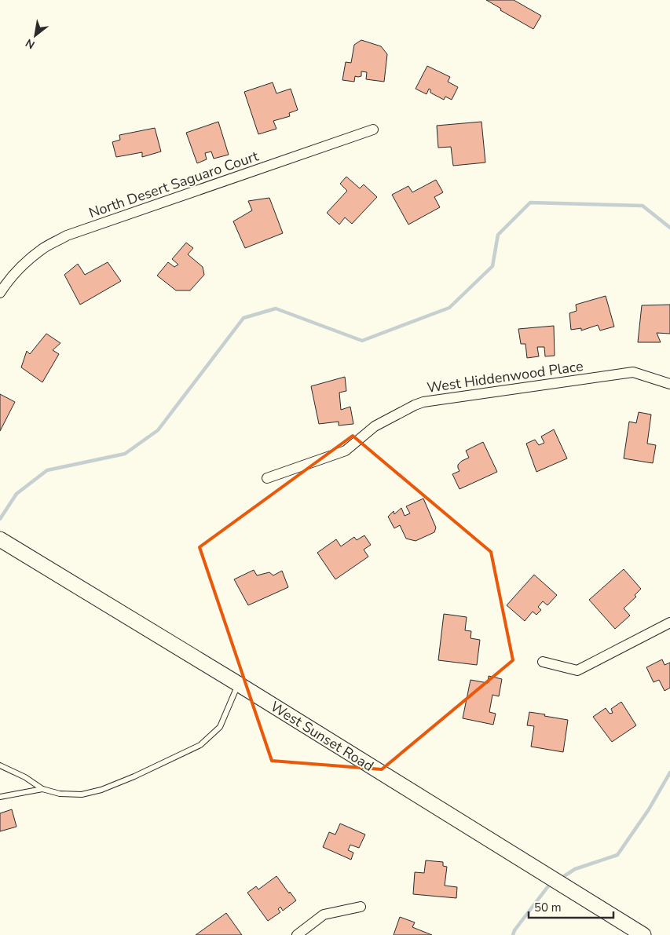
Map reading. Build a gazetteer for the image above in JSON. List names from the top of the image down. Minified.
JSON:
{"streets":{"street":["North Desert Saguaro Court","West Hiddenwood Place","West Sunset Road"]},"scale_bar":"50 m","north":"bottom left"}
